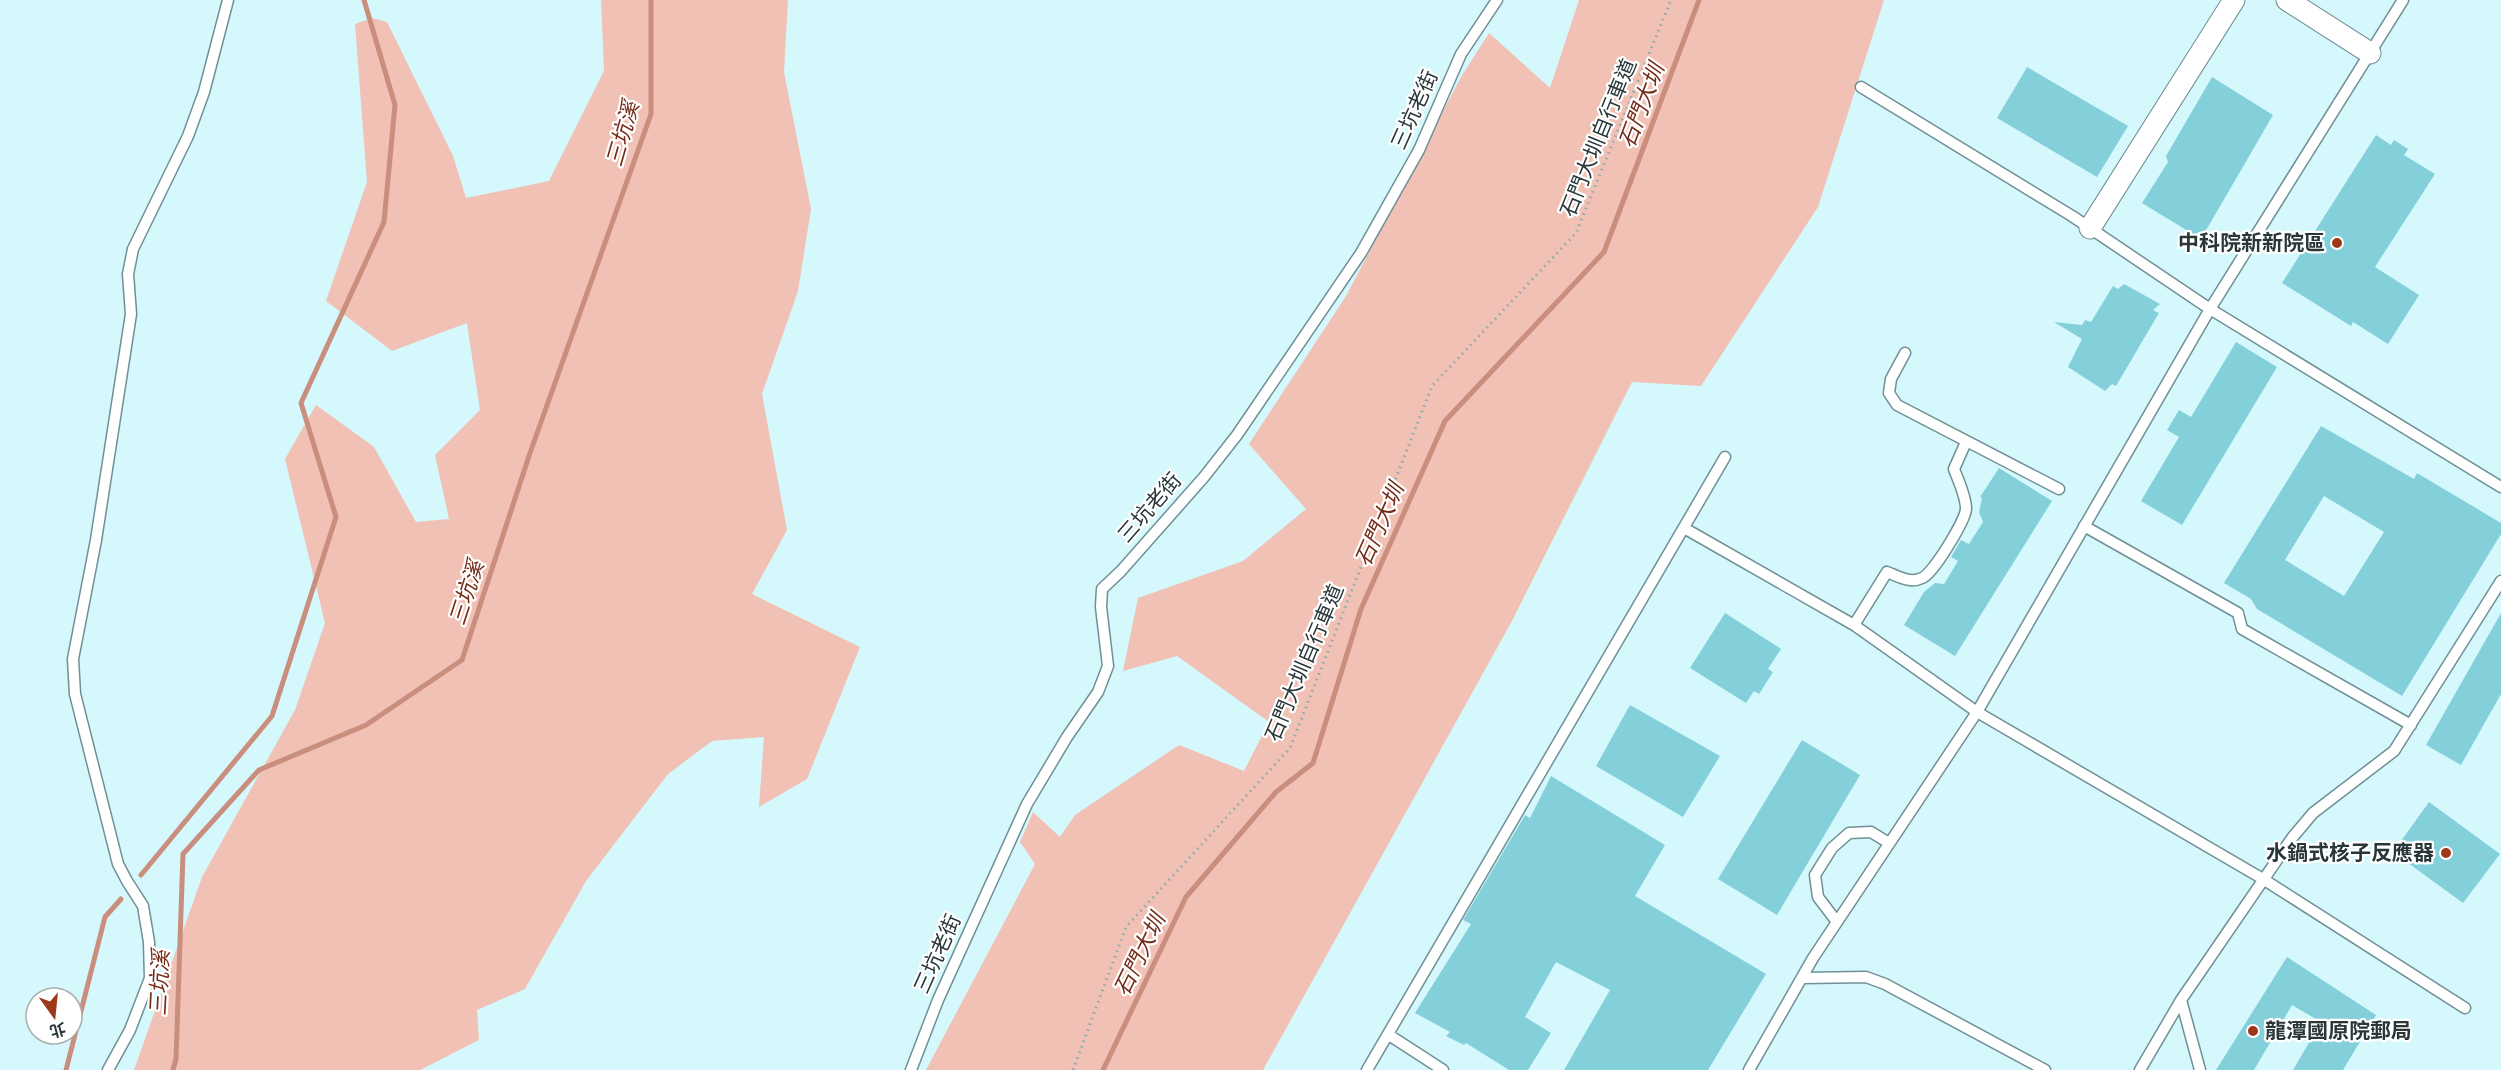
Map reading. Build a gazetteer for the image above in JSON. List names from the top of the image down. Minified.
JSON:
{"streets":{"lane":["三坑老街"],"path":["石門大圳自行車道"]},"water":["石門大圳","三坑溪"],"places":["中科院新新院區","水鍋式核子反應器","龍潭國原院郵局"],"north":"bottom"}
